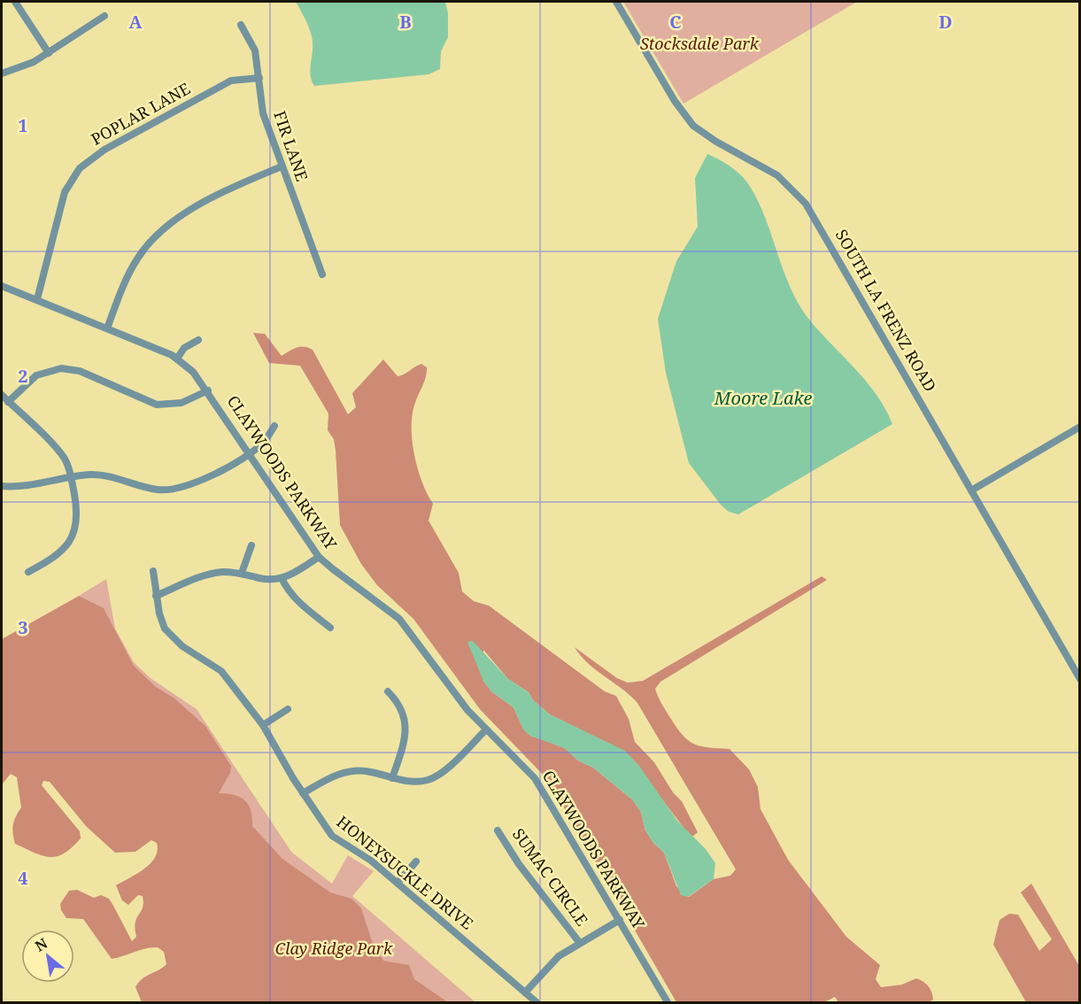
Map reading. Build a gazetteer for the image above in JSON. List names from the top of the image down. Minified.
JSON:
{"streets":{"street":["POPLAR LANE","FIR LANE","SOUTH LA FRENZ ROAD","CLAYWOODS PARKWAY","HONEYSUCKLE DRIVE","SUMAC CIRCLE"]},"crossings":[["POPLAR LANE","FIR LANE"],["POPLAR LANE","CLAYWOODS PARKWAY"]],"water":["Moore Lake"],"parks":["Stocksdale Park","Clay Ridge Park"],"north":"top left","grid":{"columns":["A","B","C","D"],"rows":["1","2","3","4"]}}
